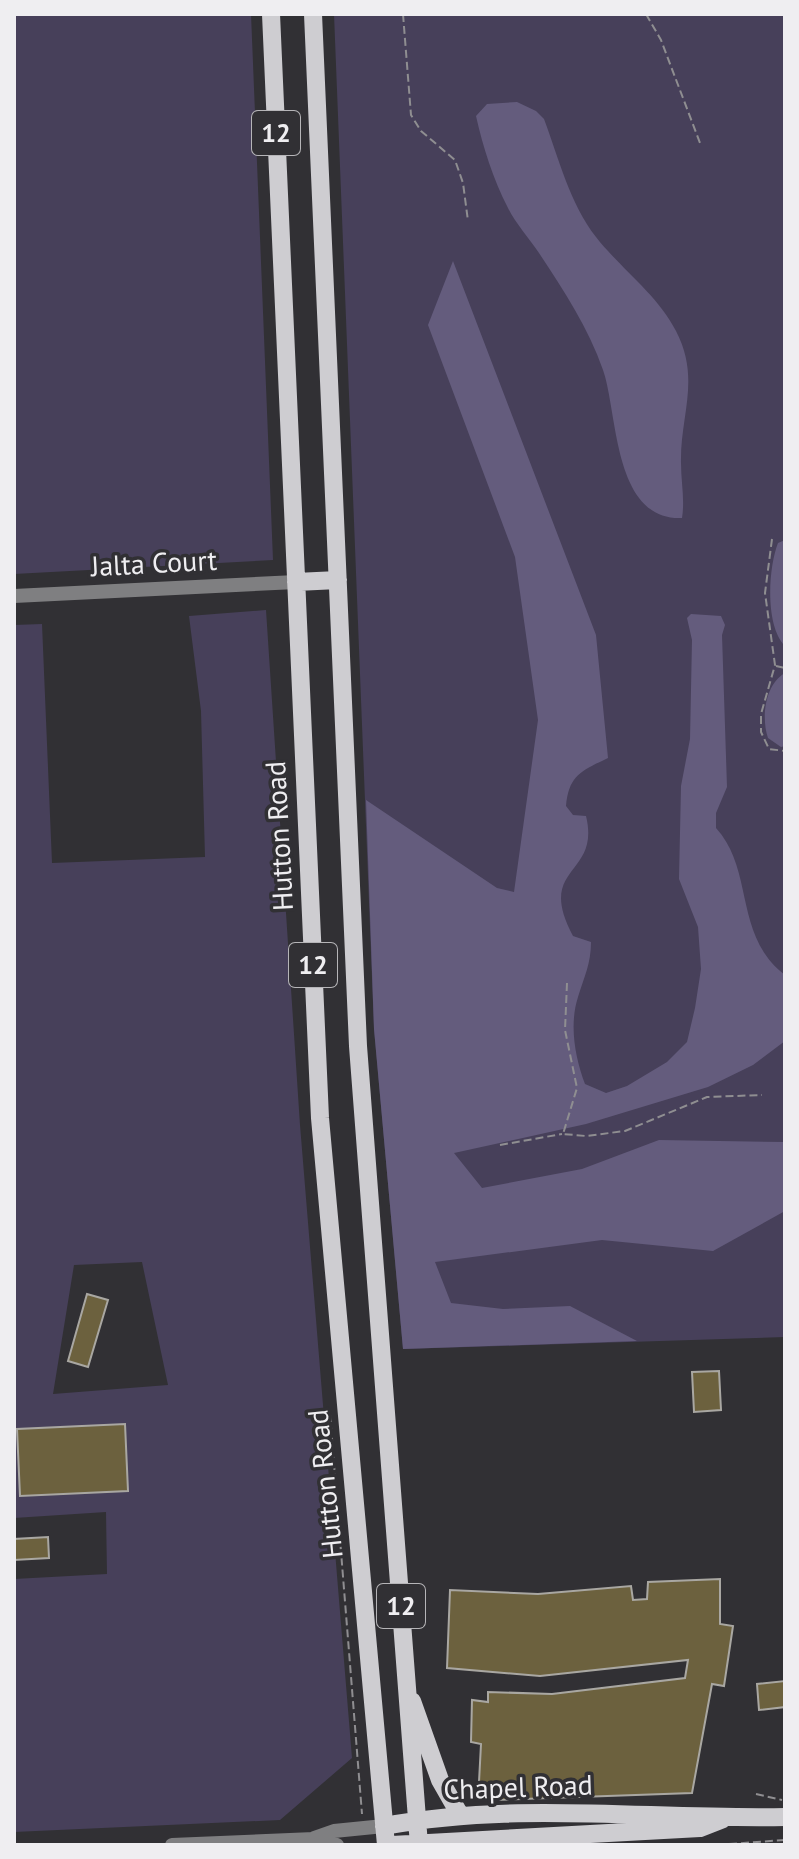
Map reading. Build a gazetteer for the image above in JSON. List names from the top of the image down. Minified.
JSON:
{"streets":{"main road":["12","Hutton Road","Chapel Road"],"street":["Jalta Court"]},"crossings":[["12","Chapel Road"],["Jalta Court","Hutton Road"],["Hutton Road","Chapel Road"]]}
